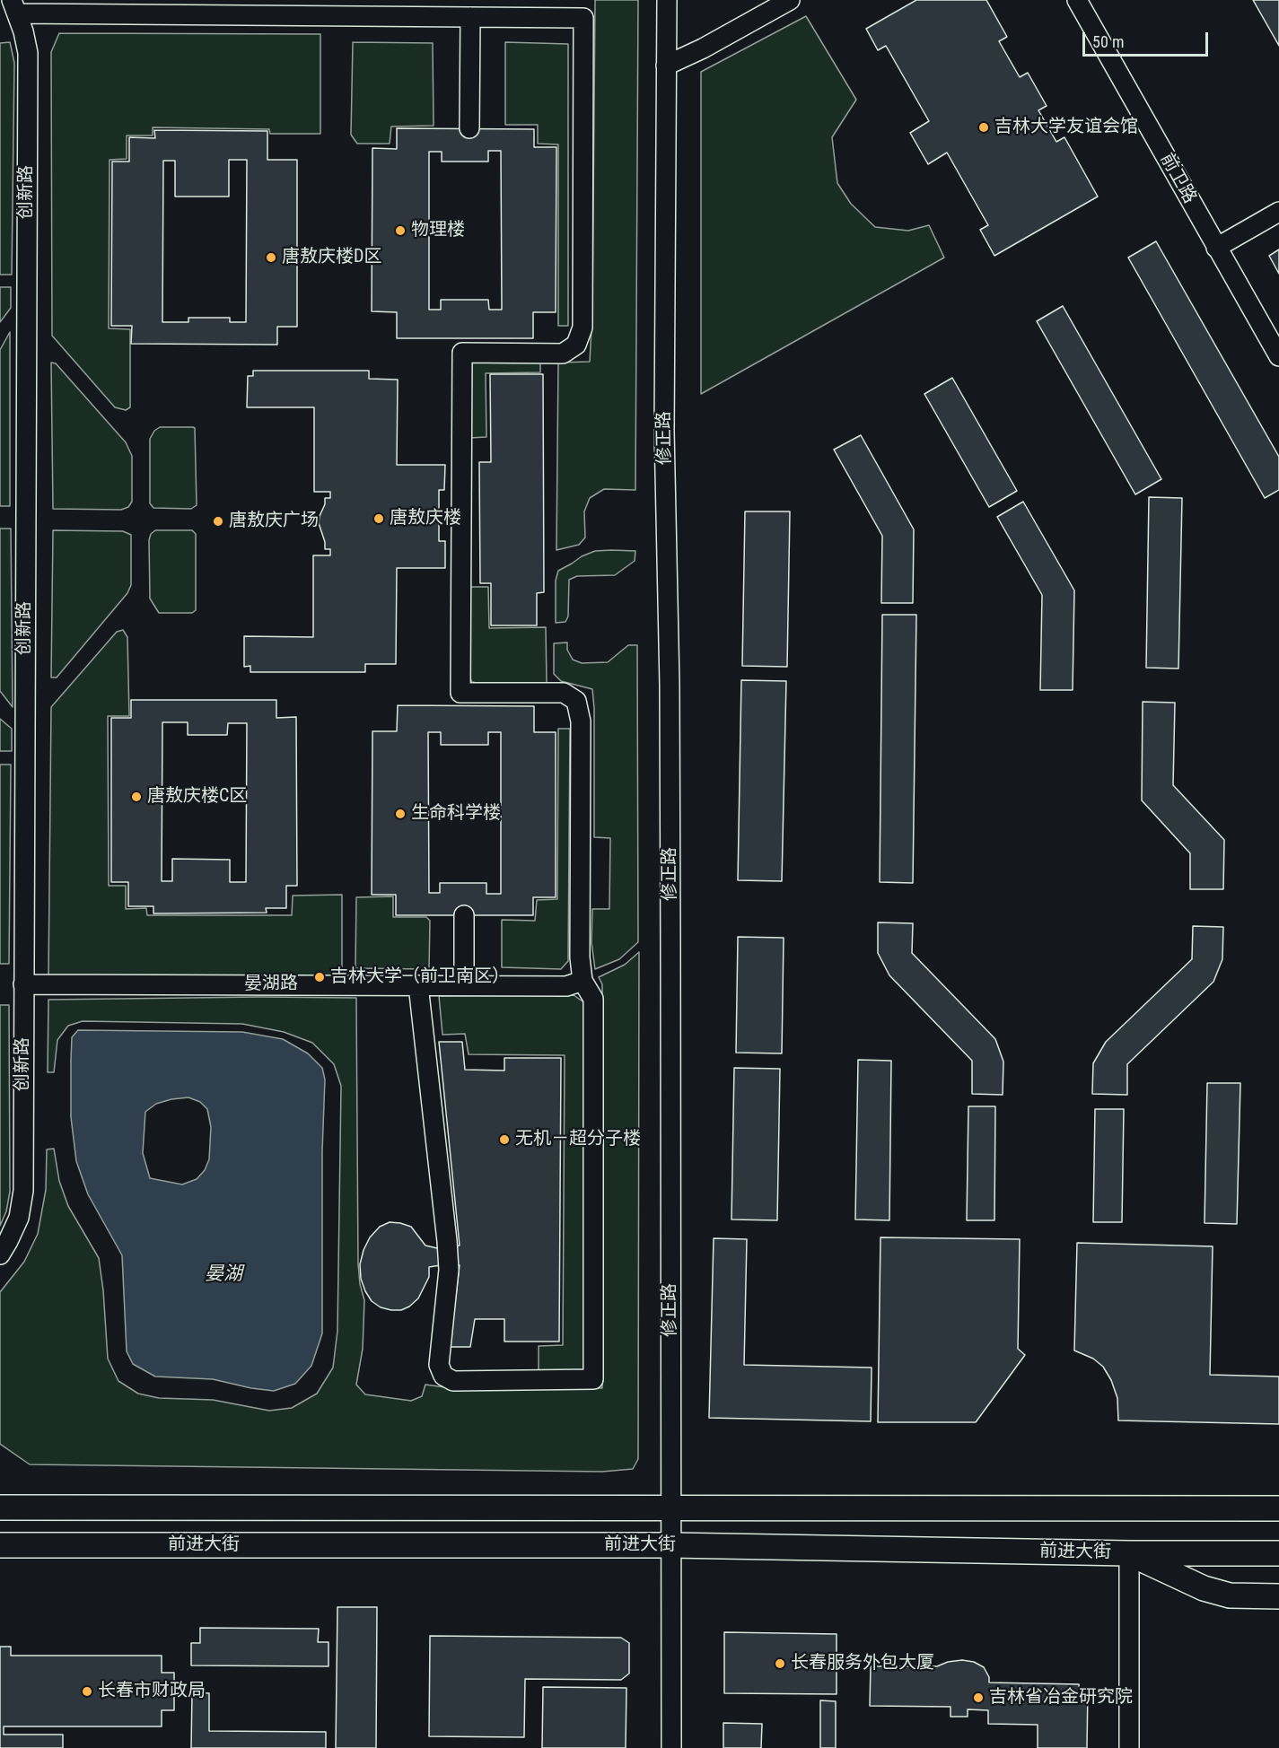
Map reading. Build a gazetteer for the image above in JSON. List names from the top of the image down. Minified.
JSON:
{"streets":{"main road":["前进大街"],"street":["前卫路","创新路","修正路","晏湖路"]},"crossings":[["创新路","晏湖路"],["修正路","前进大街"]],"water":["晏湖"],"places":["吉林大学友谊会馆","物理楼","唐敖庆楼D区","唐敖庆楼","唐敖庆广场","唐敖庆楼C区","生命科学楼","吉林大学（前卫南区）","无机－超分子楼","长春服务外包大厦","长春市财政局","吉林省冶金研究院"],"scale_bar":"50 m"}
